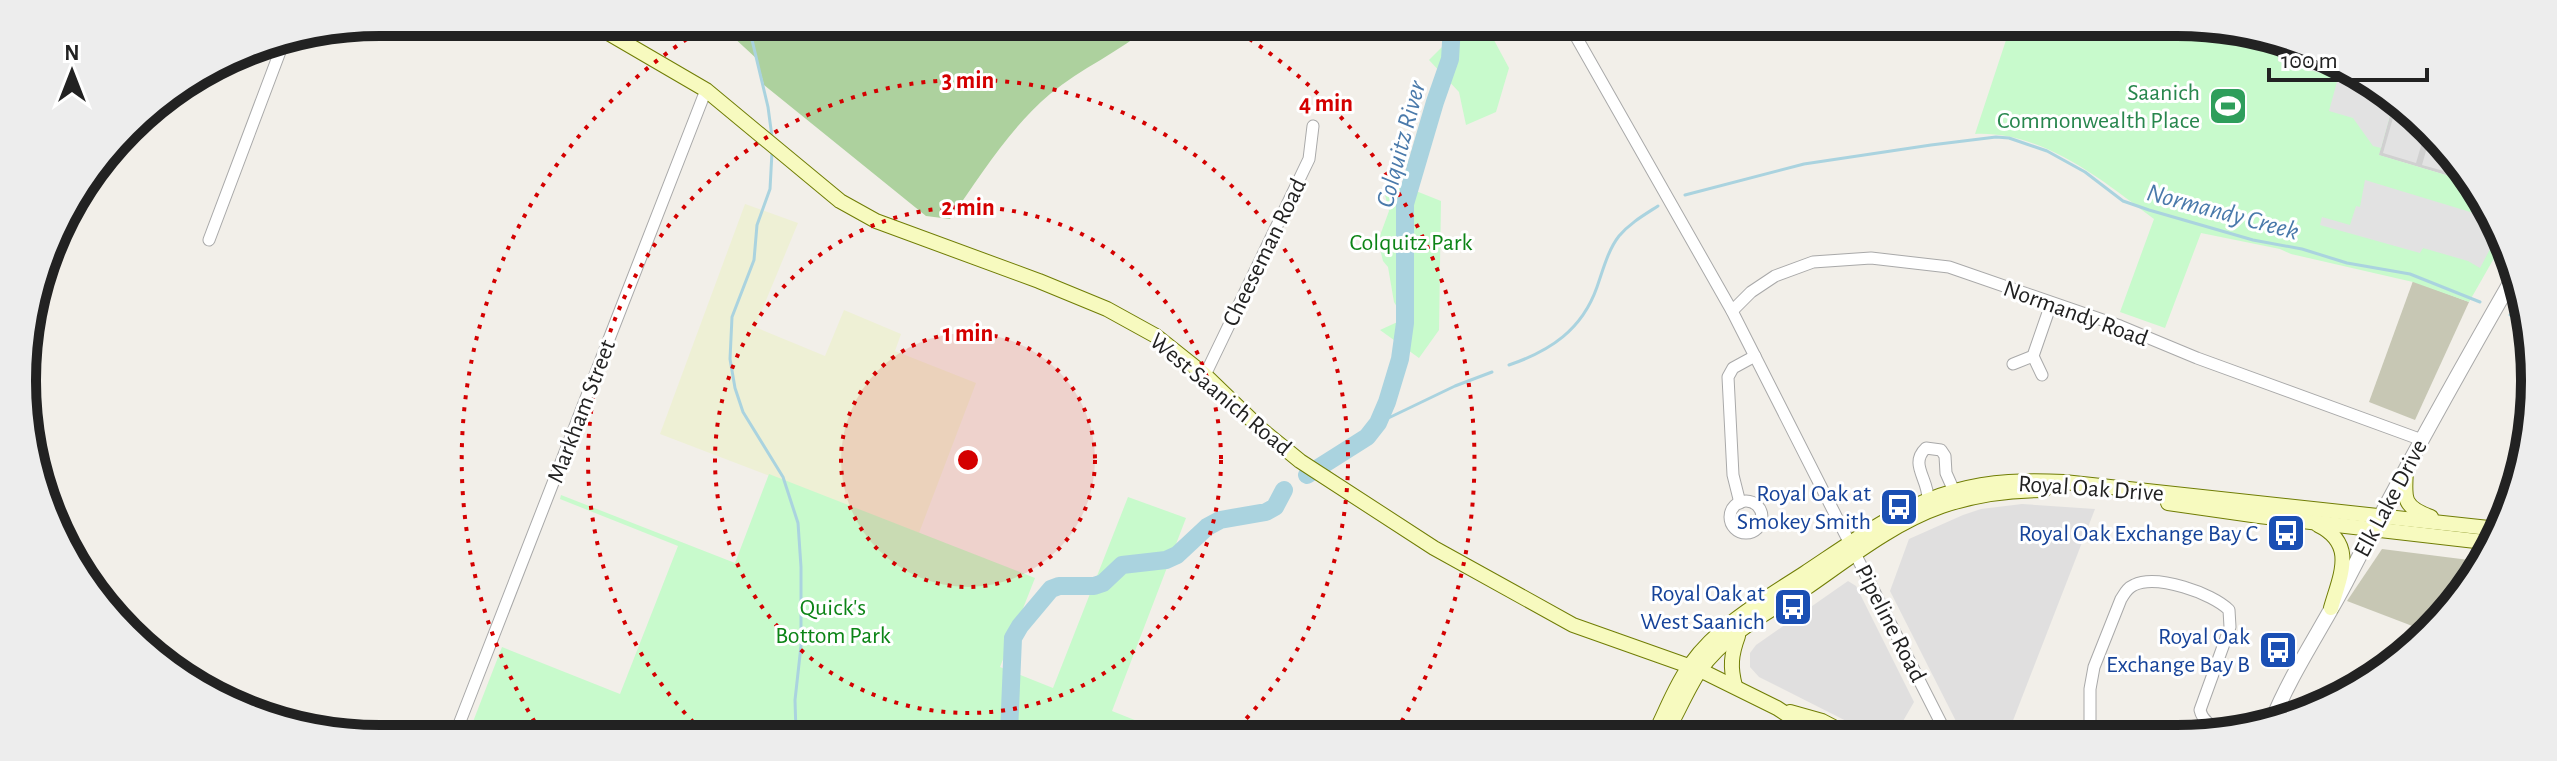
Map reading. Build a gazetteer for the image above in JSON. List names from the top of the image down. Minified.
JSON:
{"streets":{"main road":["West Saanich Road","Royal Oak Drive"],"street":["Cheeseman Road","Normandy Road","Markham Street","Elk Lake Drive","Pipeline Road"]},"crossings":[["Cheeseman Road","West Saanich Road"],["Normandy Road","Elk Lake Drive"],["Normandy Road","Pipeline Road"],["West Saanich Road","Markham Street"],["West Saanich Road","Royal Oak Drive"],["Royal Oak Drive","Elk Lake Drive"],["Royal Oak Drive","Pipeline Road"]],"water":["Colquitz River","Normandy Creek"],"parks":["Colquitz Park","Quick's Bottom Park"],"places":{"sports":["Saanich Commonwealth Place"],"bus stop":["Royal Oak at Smokey Smith","Royal Oak Exchange Bay C","Royal Oak at West Saanich","Royal Oak Exchange Bay B"]},"scale_bar":"100 m","north":"top","rings":["3 min","4 min","2 min","1 min"]}
